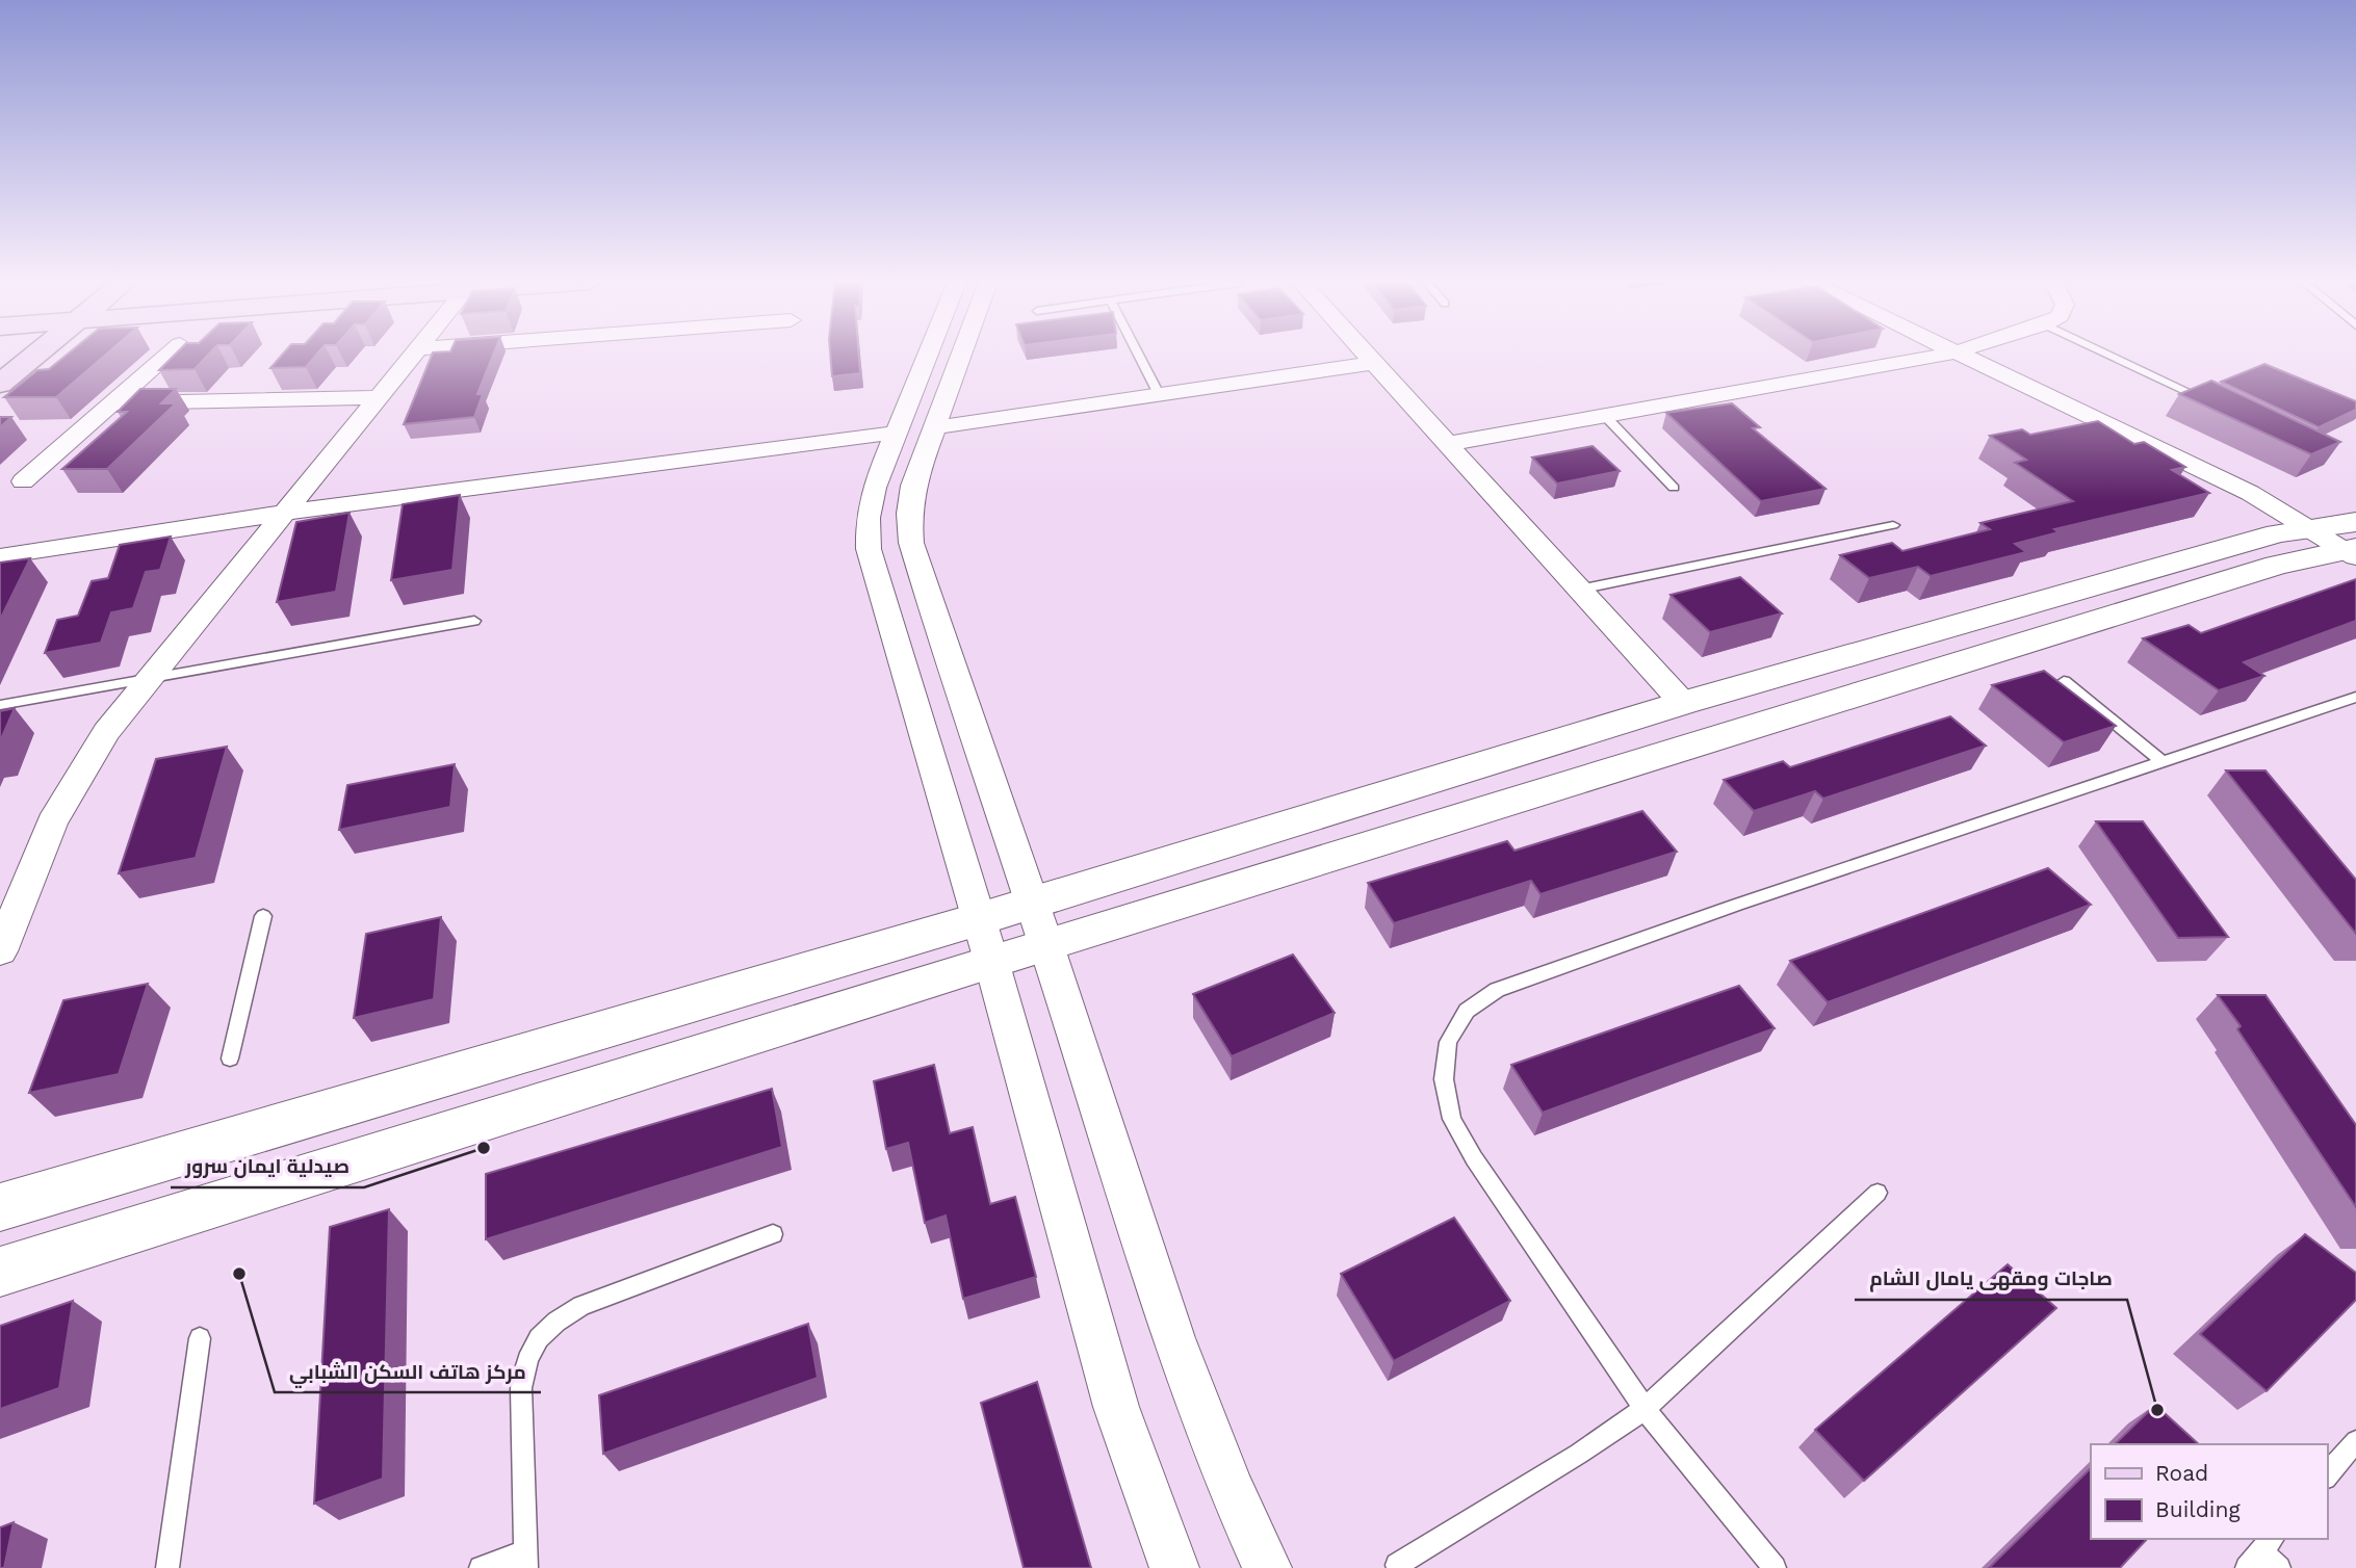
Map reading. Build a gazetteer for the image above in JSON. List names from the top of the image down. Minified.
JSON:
{"places":["صيدلية ايمان سرور","مركز هاتف السكن الشبابي","صاجات ومقهى يامال الشام"],"legend":["Road","Building"]}
